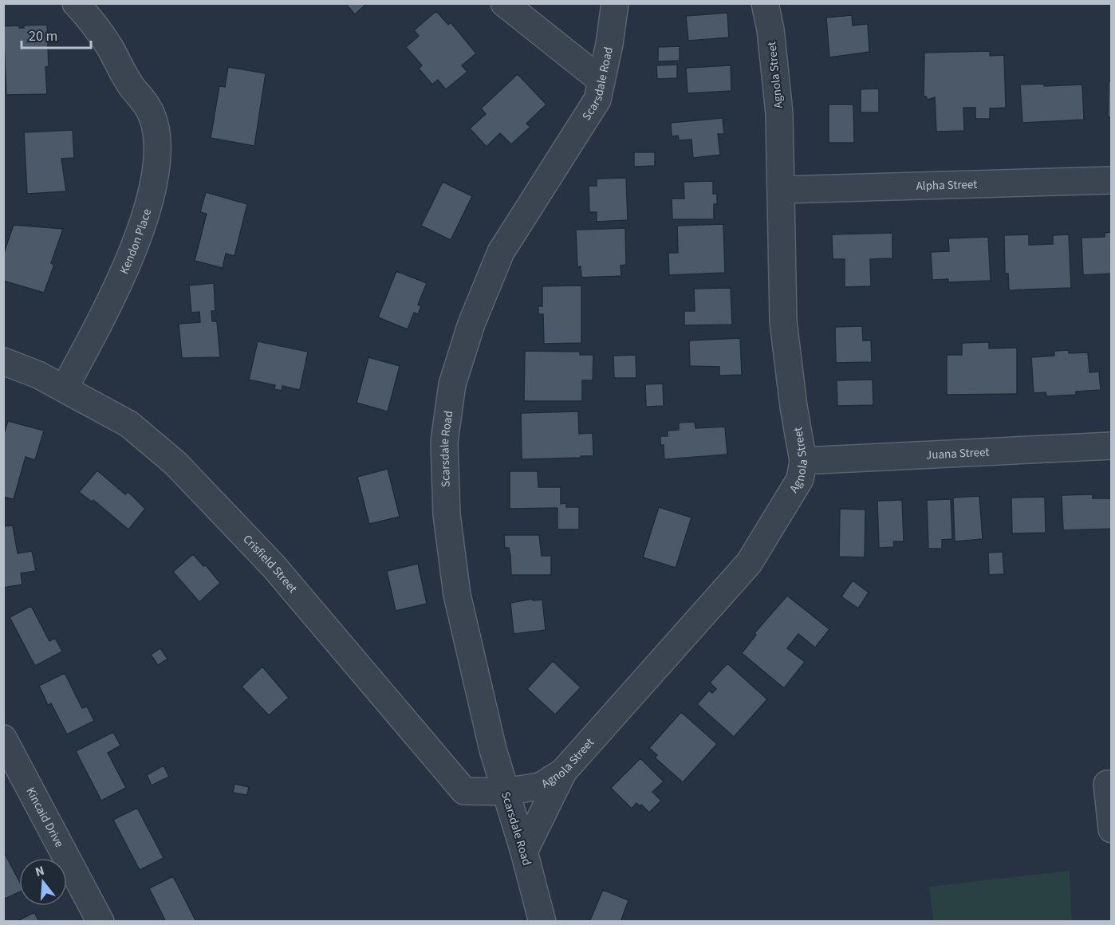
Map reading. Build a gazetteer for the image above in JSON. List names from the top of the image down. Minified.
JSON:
{"streets":{"street":["Agnola Street","Scarsdale Road","Alpha Street","Kendon Place","Juana Street","Crisfield Street","Kincaid Drive"]},"crossings":[["Agnola Street","Scarsdale Road"],["Agnola Street","Alpha Street"],["Agnola Street","Juana Street"],["Agnola Street","Crisfield Street"],["Scarsdale Road","Crisfield Street"],["Kendon Place","Crisfield Street"]],"scale_bar":"20 m","north":"top"}
